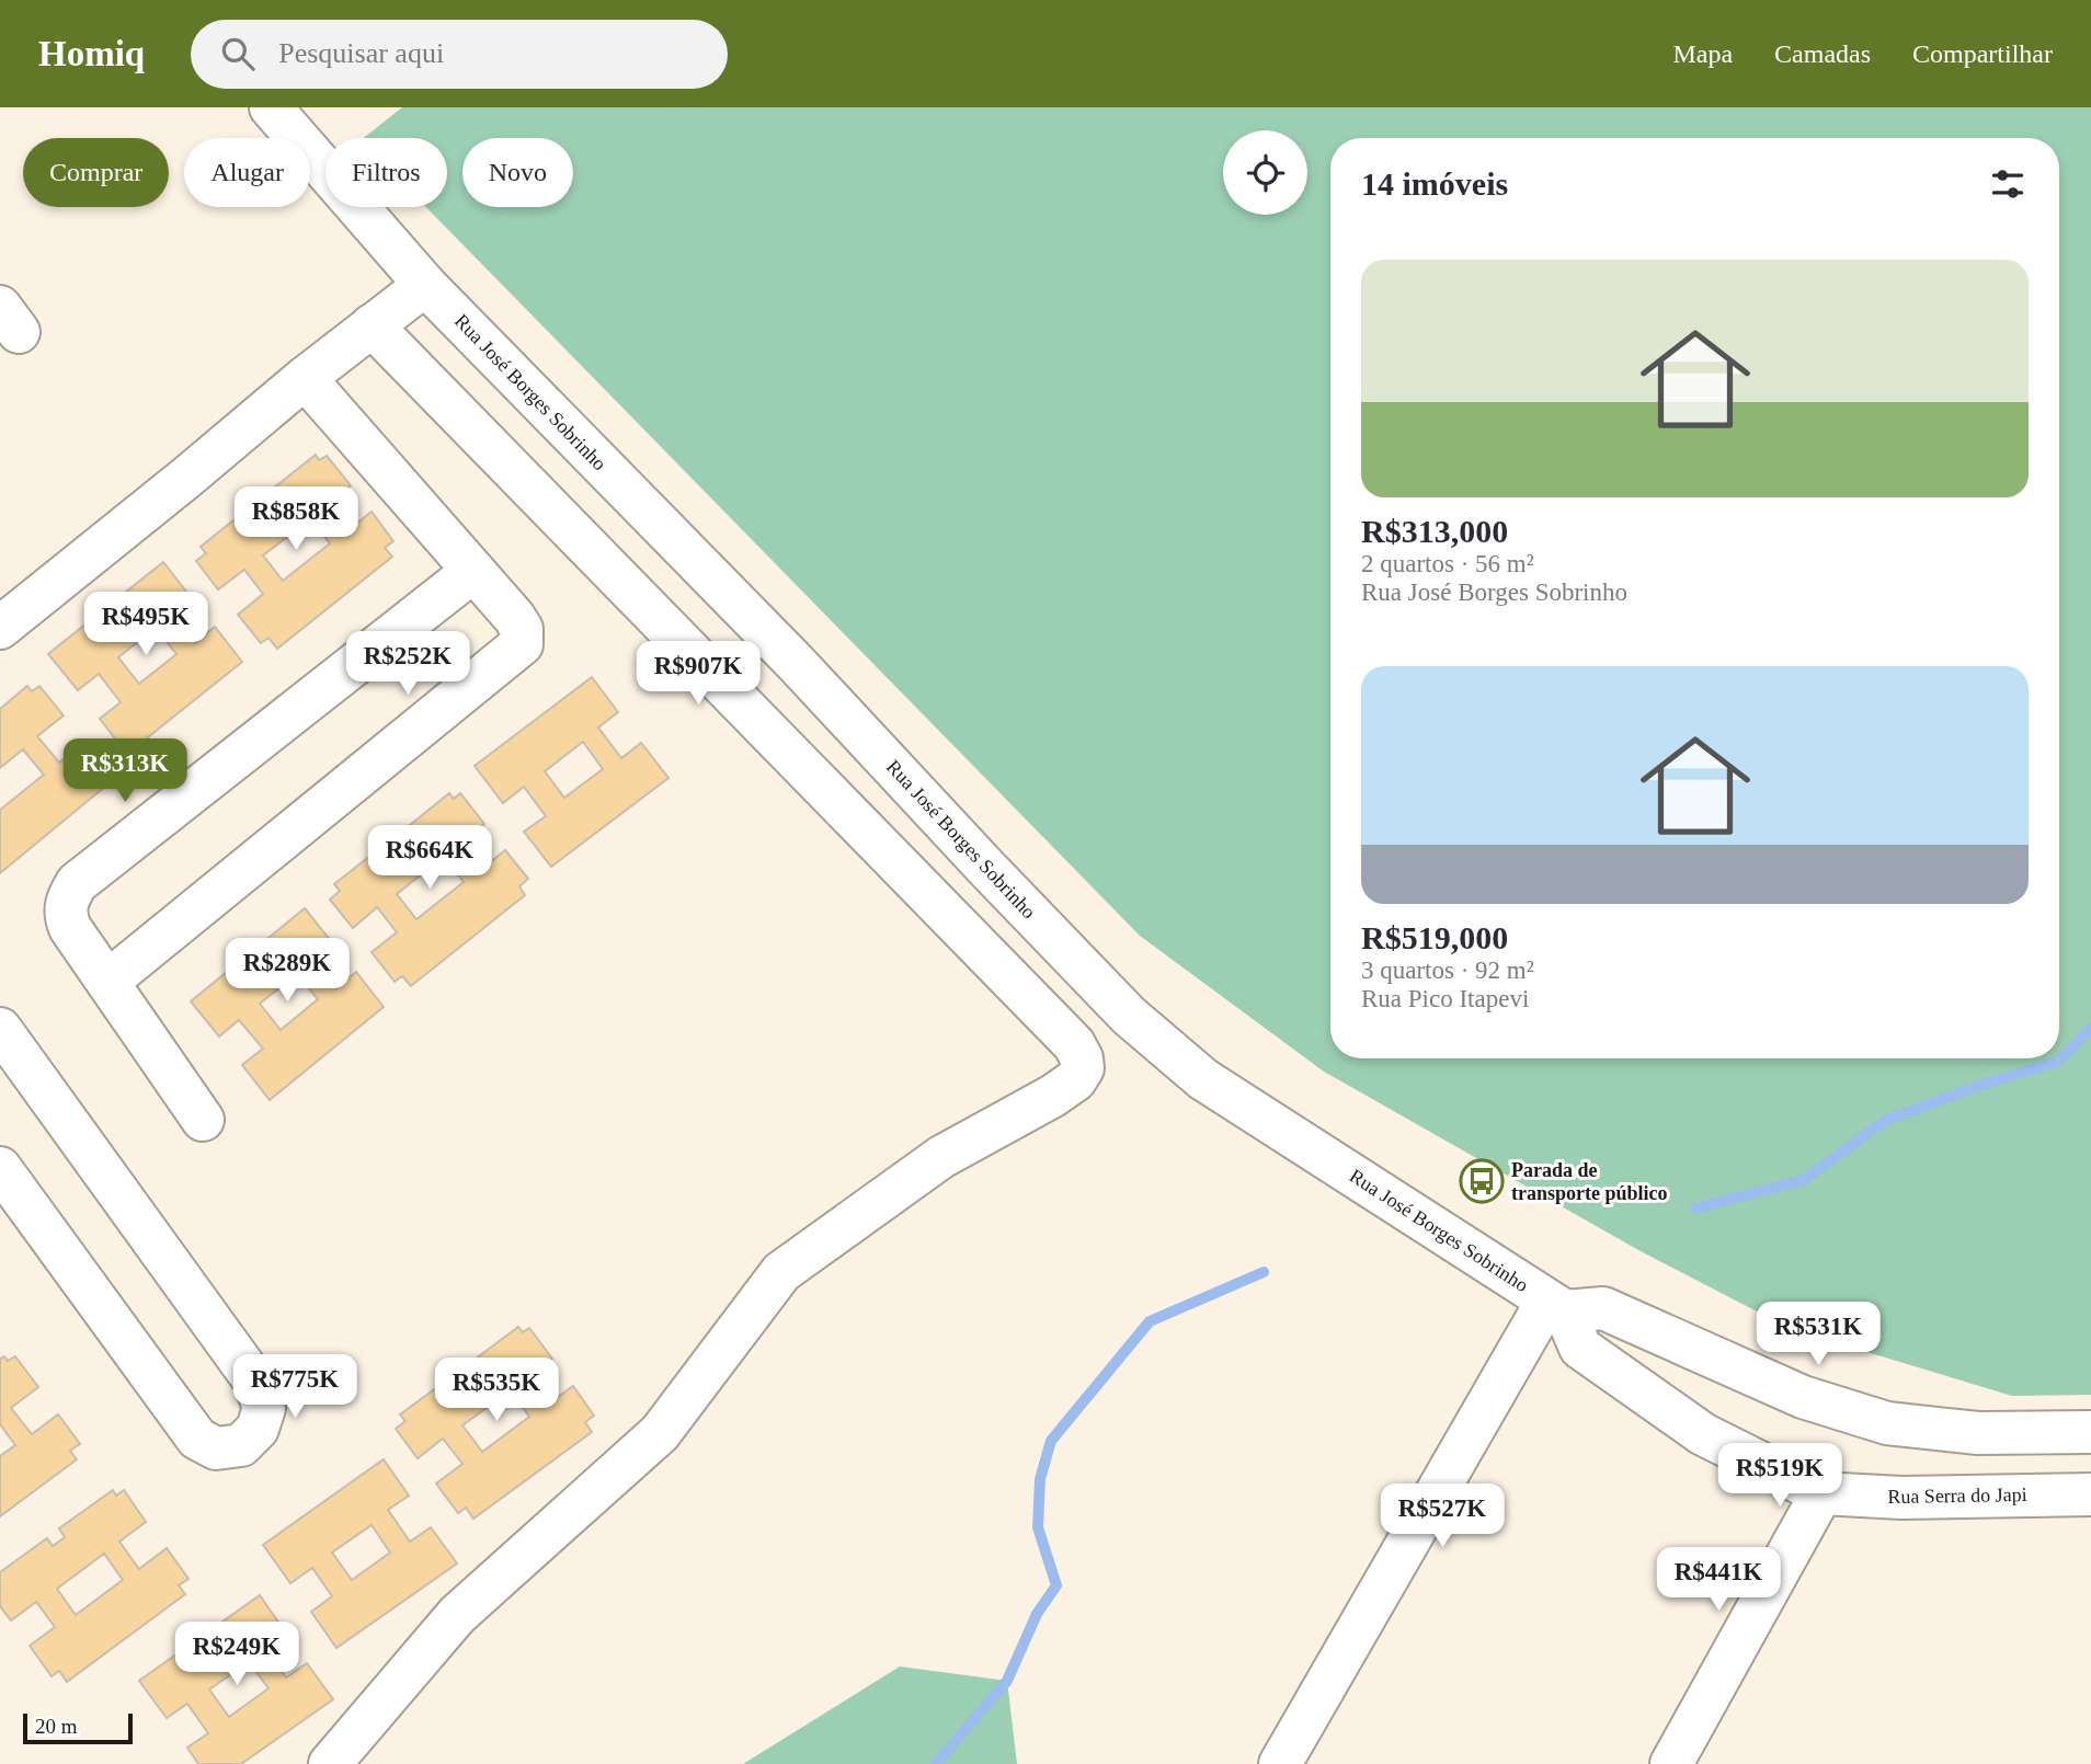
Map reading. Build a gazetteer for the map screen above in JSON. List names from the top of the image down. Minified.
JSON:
{"streets":{"street":["Rua José Borges Sobrinho","Rua Serra do Japi"]},"crossings":[["Rua José Borges Sobrinho","Rua Serra do Japi"]],"places":{"bus stop":["Parada de transporte público"]},"scale_bar":"20 m","page":{"header":"Homiq","search":"Pesquisar aqui","nav":["Mapa","Camadas","Compartilhar"],"chip":["Comprar","Alugar","Filtros","Novo"],"heading":"14 imóveis","list":[{"name":"R$313,000","note":"2 quartos · 56 m² · Rua José Borges Sobrinho"},{"name":"R$519,000","note":"3 quartos · 92 m² · Rua Pico Itapevi"}],"price":["R$858K","R$495K","R$252K","R$907K","R$313K","R$664K","R$289K","R$531K","R$775K","R$535K","R$519K","R$527K","R$441K","R$249K"],"scale":"20 m"}}
